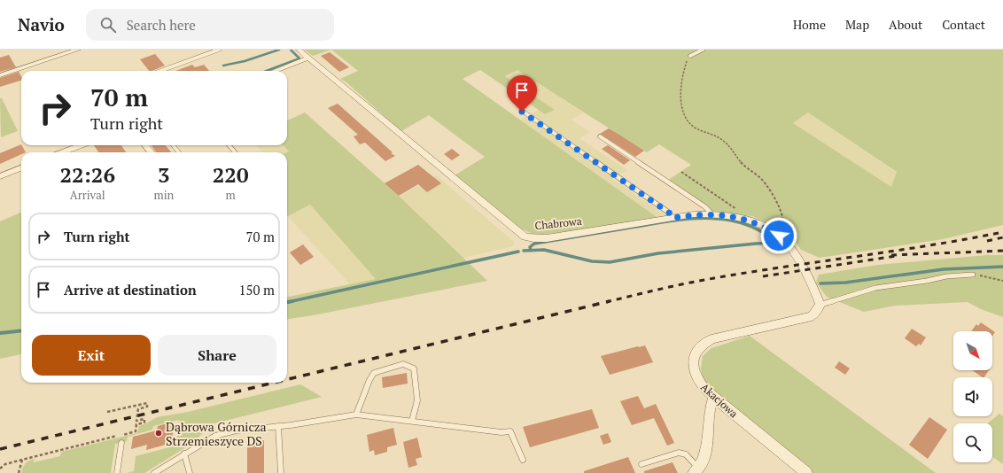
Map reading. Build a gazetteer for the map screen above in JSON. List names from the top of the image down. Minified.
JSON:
{"streets":{"street":["Chabrowa","Akacjowa"]},"crossings":[["Chabrowa","Akacjowa"]],"places":["Dąbrowa Górnicza Strzemieszyce DS"],"north":"bottom right","page":{"header":"Navio","search":"Search here","nav":["Home","Map","About","Contact"],"turn":["70 m","Turn right"],"eta":["22:26","Arrival","3","min","220","m"],"list":[{"name":"Turn right","value":"70 m"},{"name":"Arrive at destination","value":"150 m"}],"buttons":["Exit","Share"]}}
